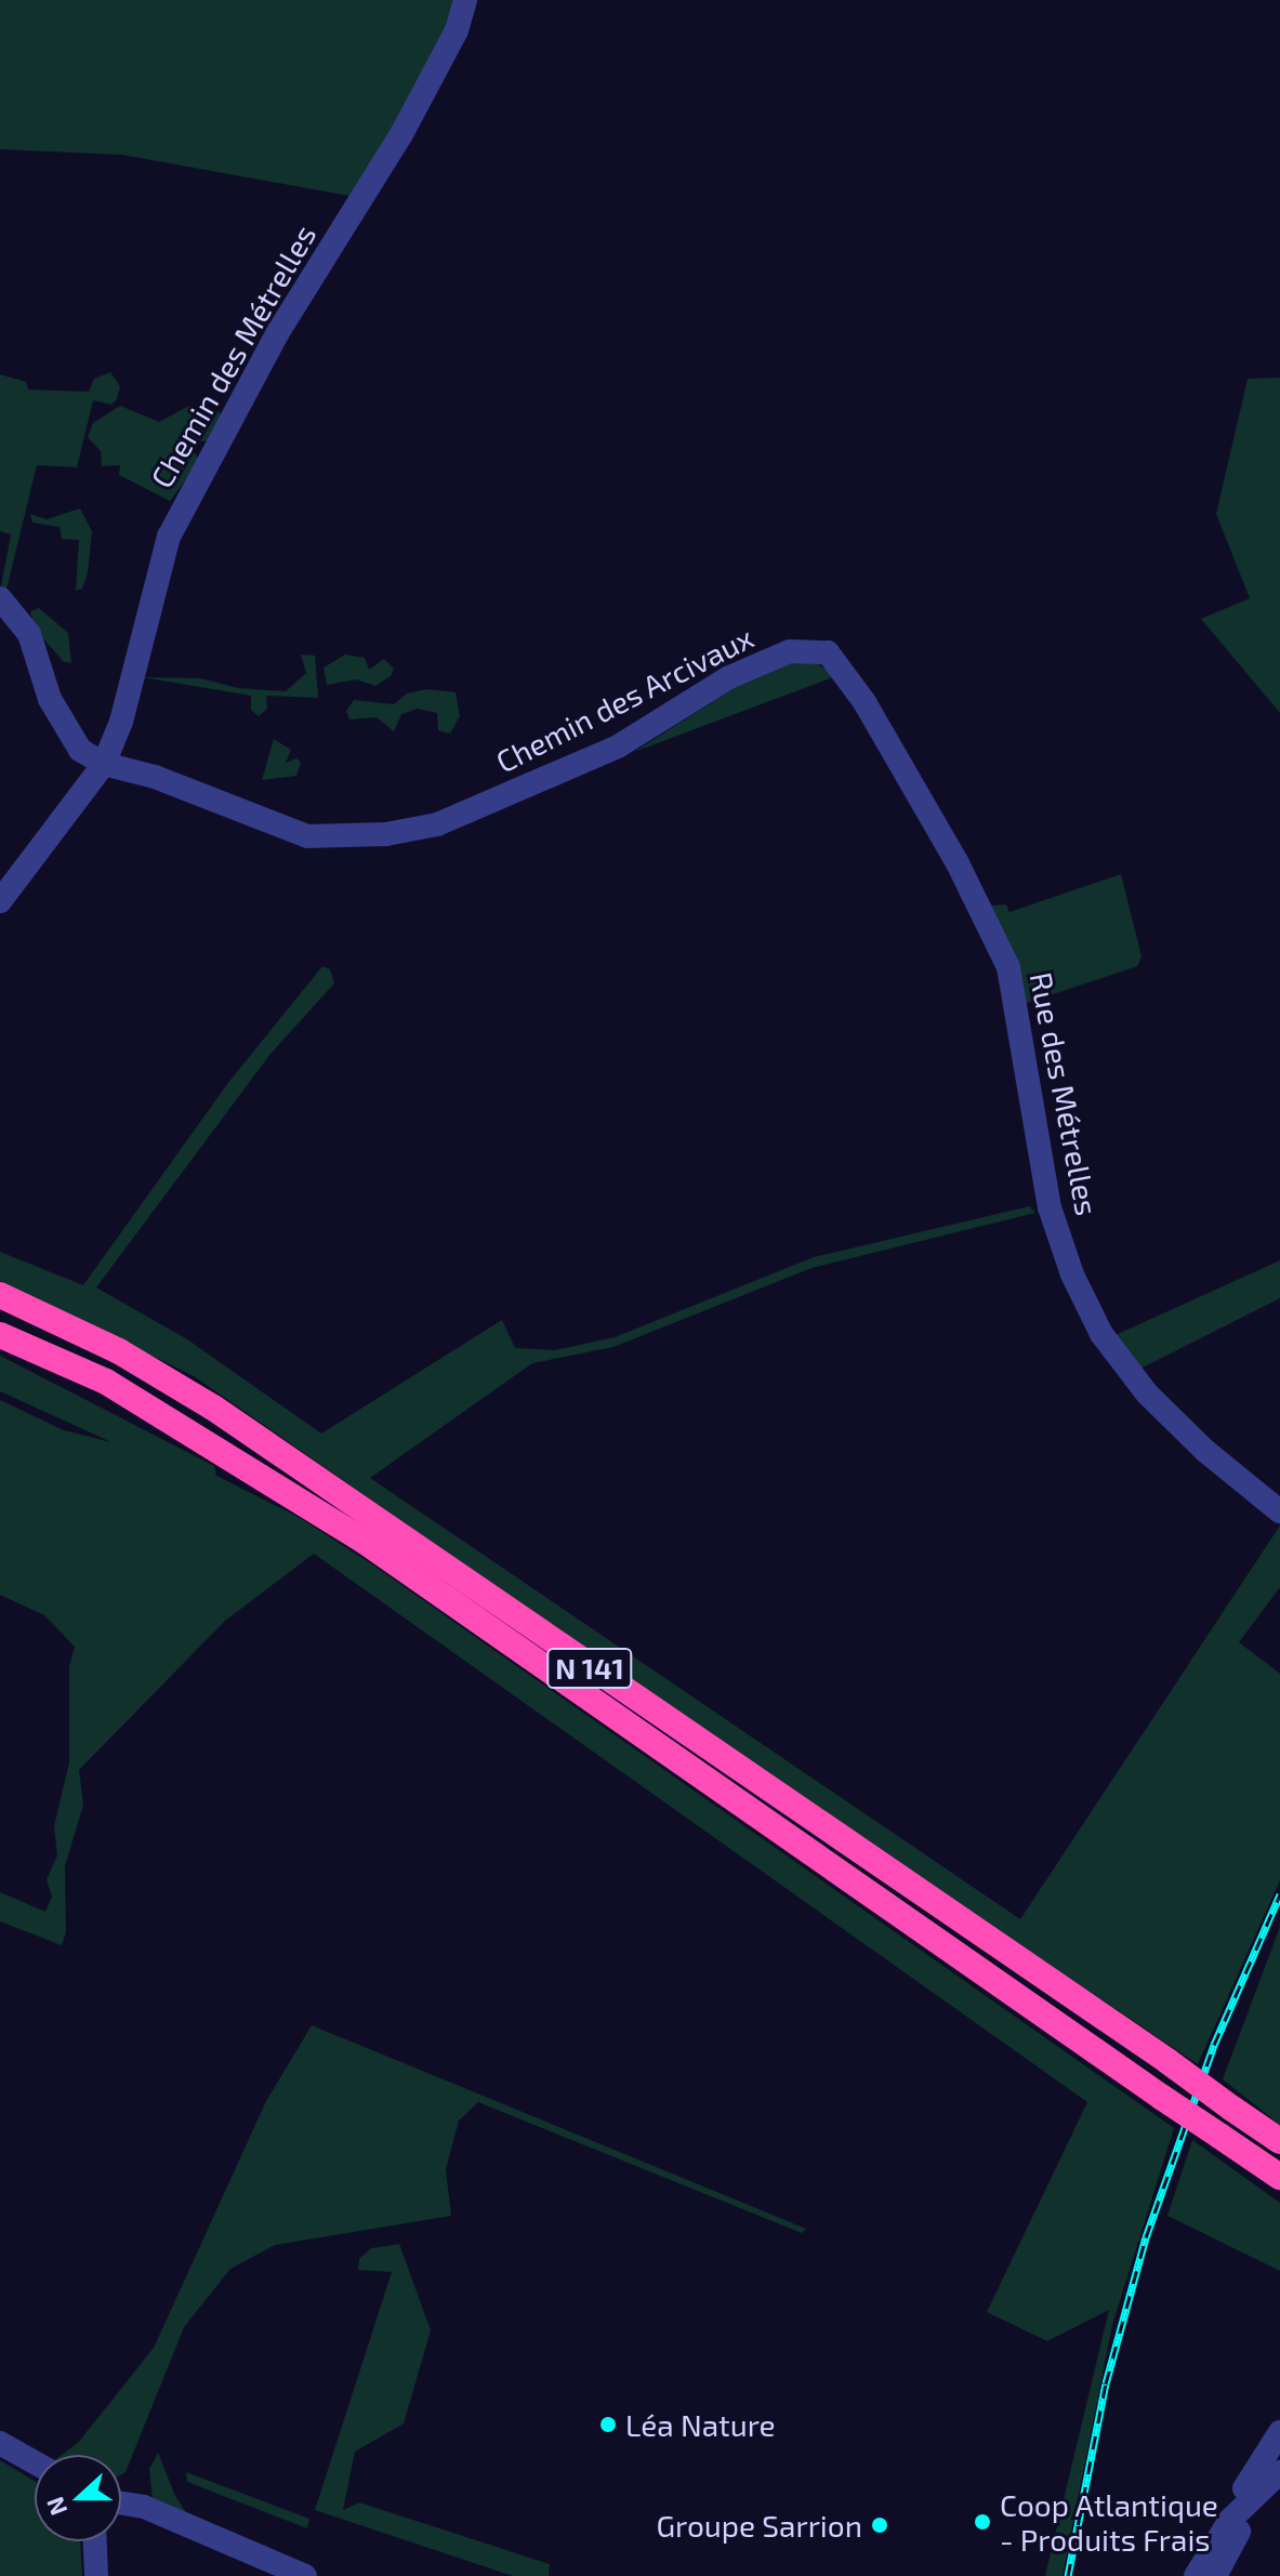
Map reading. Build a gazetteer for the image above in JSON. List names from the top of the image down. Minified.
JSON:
{"streets":{"highway":["N 141"],"street":["Chemin des Métrelles","Chemin des Arcivaux","Rue des Métrelles"]},"crossings":[["Chemin des Métrelles","Chemin des Arcivaux"],["Chemin des Arcivaux","Rue des Métrelles"]],"places":["Léa Nature","Coop Atlantique - Produits Frais","Groupe Sarrion"],"north":"left"}
